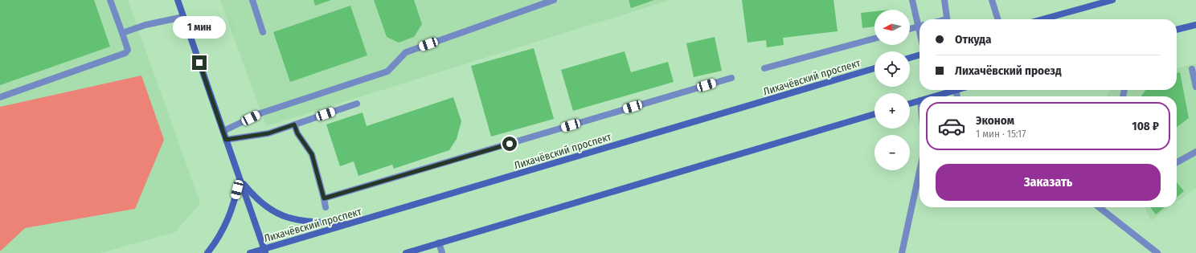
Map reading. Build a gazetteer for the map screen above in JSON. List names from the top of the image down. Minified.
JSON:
{"streets":{"main road":["Лихачёвский проспект"]},"north":"left","page":{"map_buttons":["+","−"],"bubble":"1 мин","banner":["Откуда","Лихачёвский проезд"],"list":[{"name":"Эконом","note":"1 мин · 15:17","value":"108 ₽"}],"buttons":"Заказать"}}
